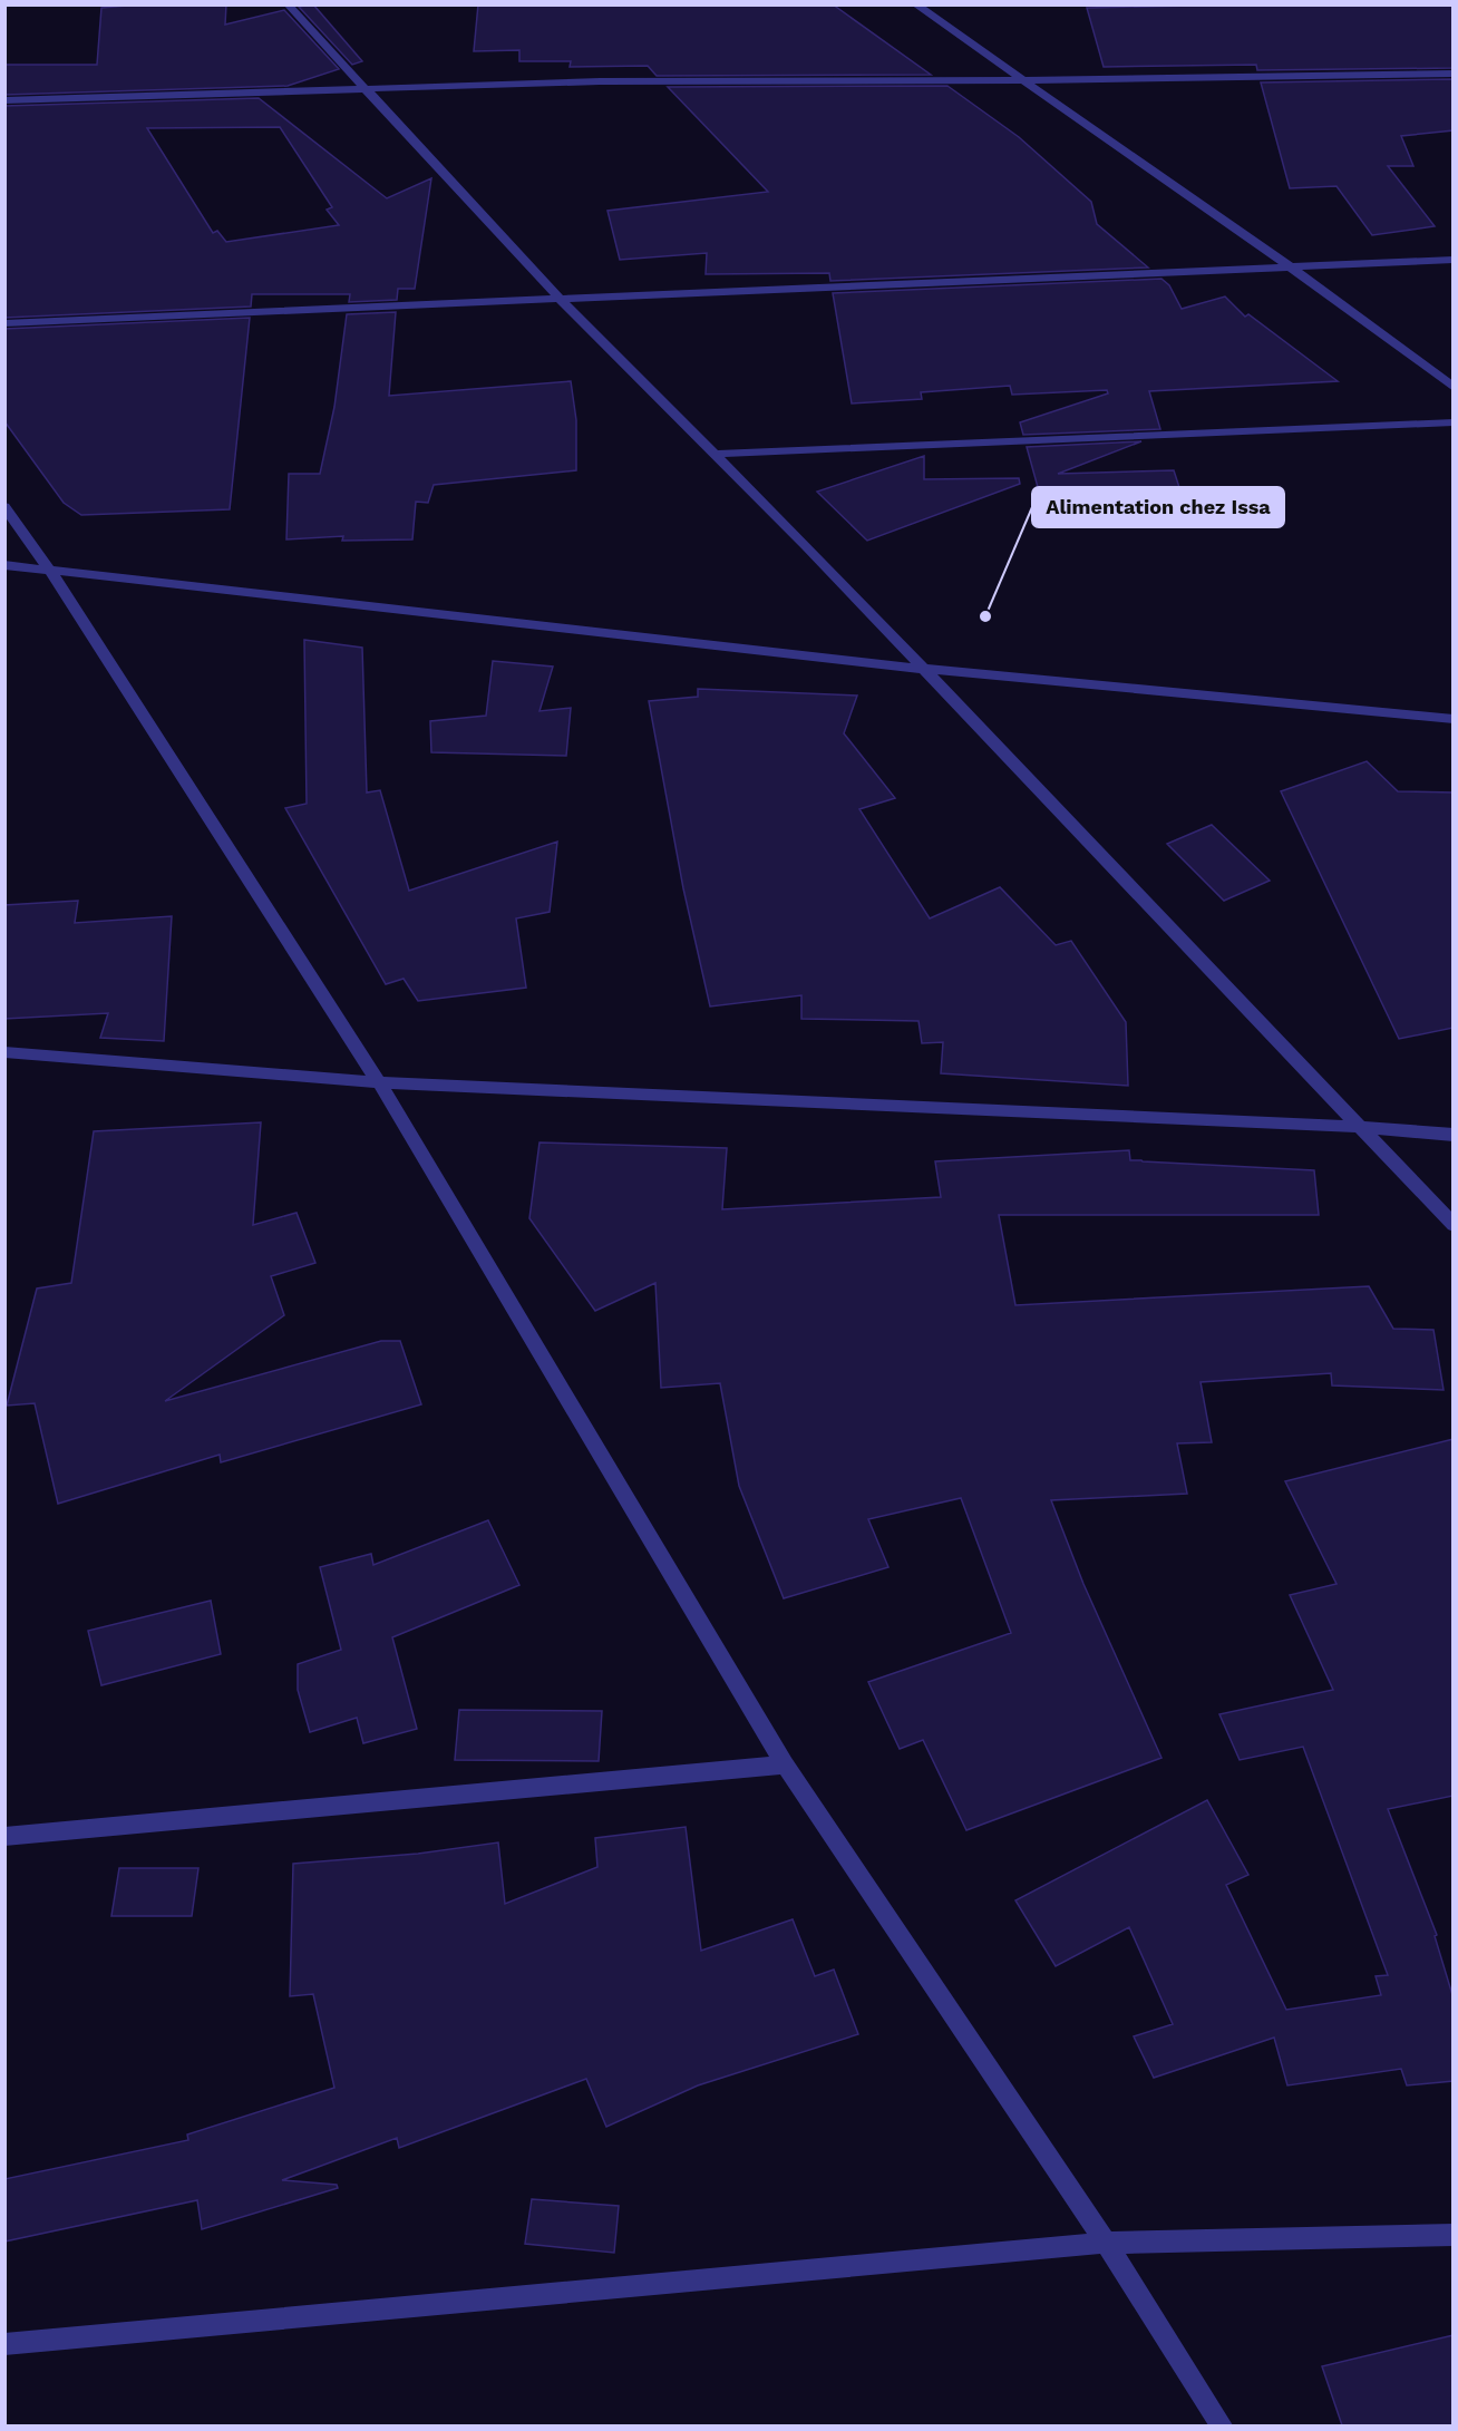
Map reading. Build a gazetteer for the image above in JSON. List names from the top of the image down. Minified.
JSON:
{"places":["Alimentation chez Issa"]}
